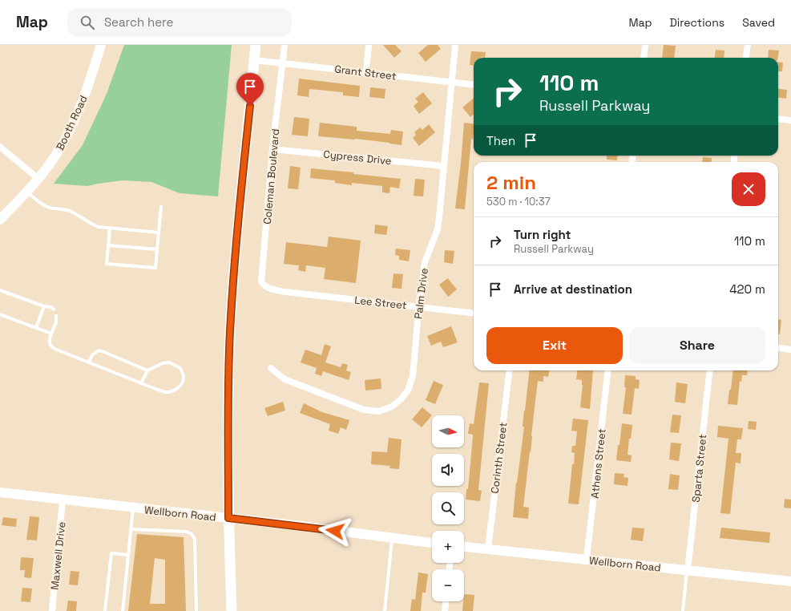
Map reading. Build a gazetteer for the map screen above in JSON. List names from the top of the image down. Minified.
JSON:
{"streets":{"street":["Grant Street","Booth Road","Cypress Drive","Coleman Boulevard","Palm Drive","Lee Street","Corinth Street","Athens Street","Sparta Street","Wellborn Road","Maxwell Drive"]},"crossings":[["Grant Street","Coleman Boulevard"],["Grant Street","Palm Drive"],["Cypress Drive","Coleman Boulevard"],["Cypress Drive","Palm Drive"],["Coleman Boulevard","Lee Street"],["Palm Drive","Lee Street"],["Corinth Street","Wellborn Road"],["Athens Street","Wellborn Road"],["Sparta Street","Wellborn Road"],["Wellborn Road","Maxwell Drive"]],"north":"right","page":{"header":"Map","search":"Search here","nav":["Map","Directions","Saved"],"turn":["110 m","Russell Parkway"],"then":"Then","heading":["2 min","530 m · 10:37"],"list":[{"name":"Turn right","note":"Russell Parkway","value":"110 m"},{"name":"Arrive at destination","value":"420 m"}],"buttons":["Exit","Share"],"map_buttons":["+","−"]}}
